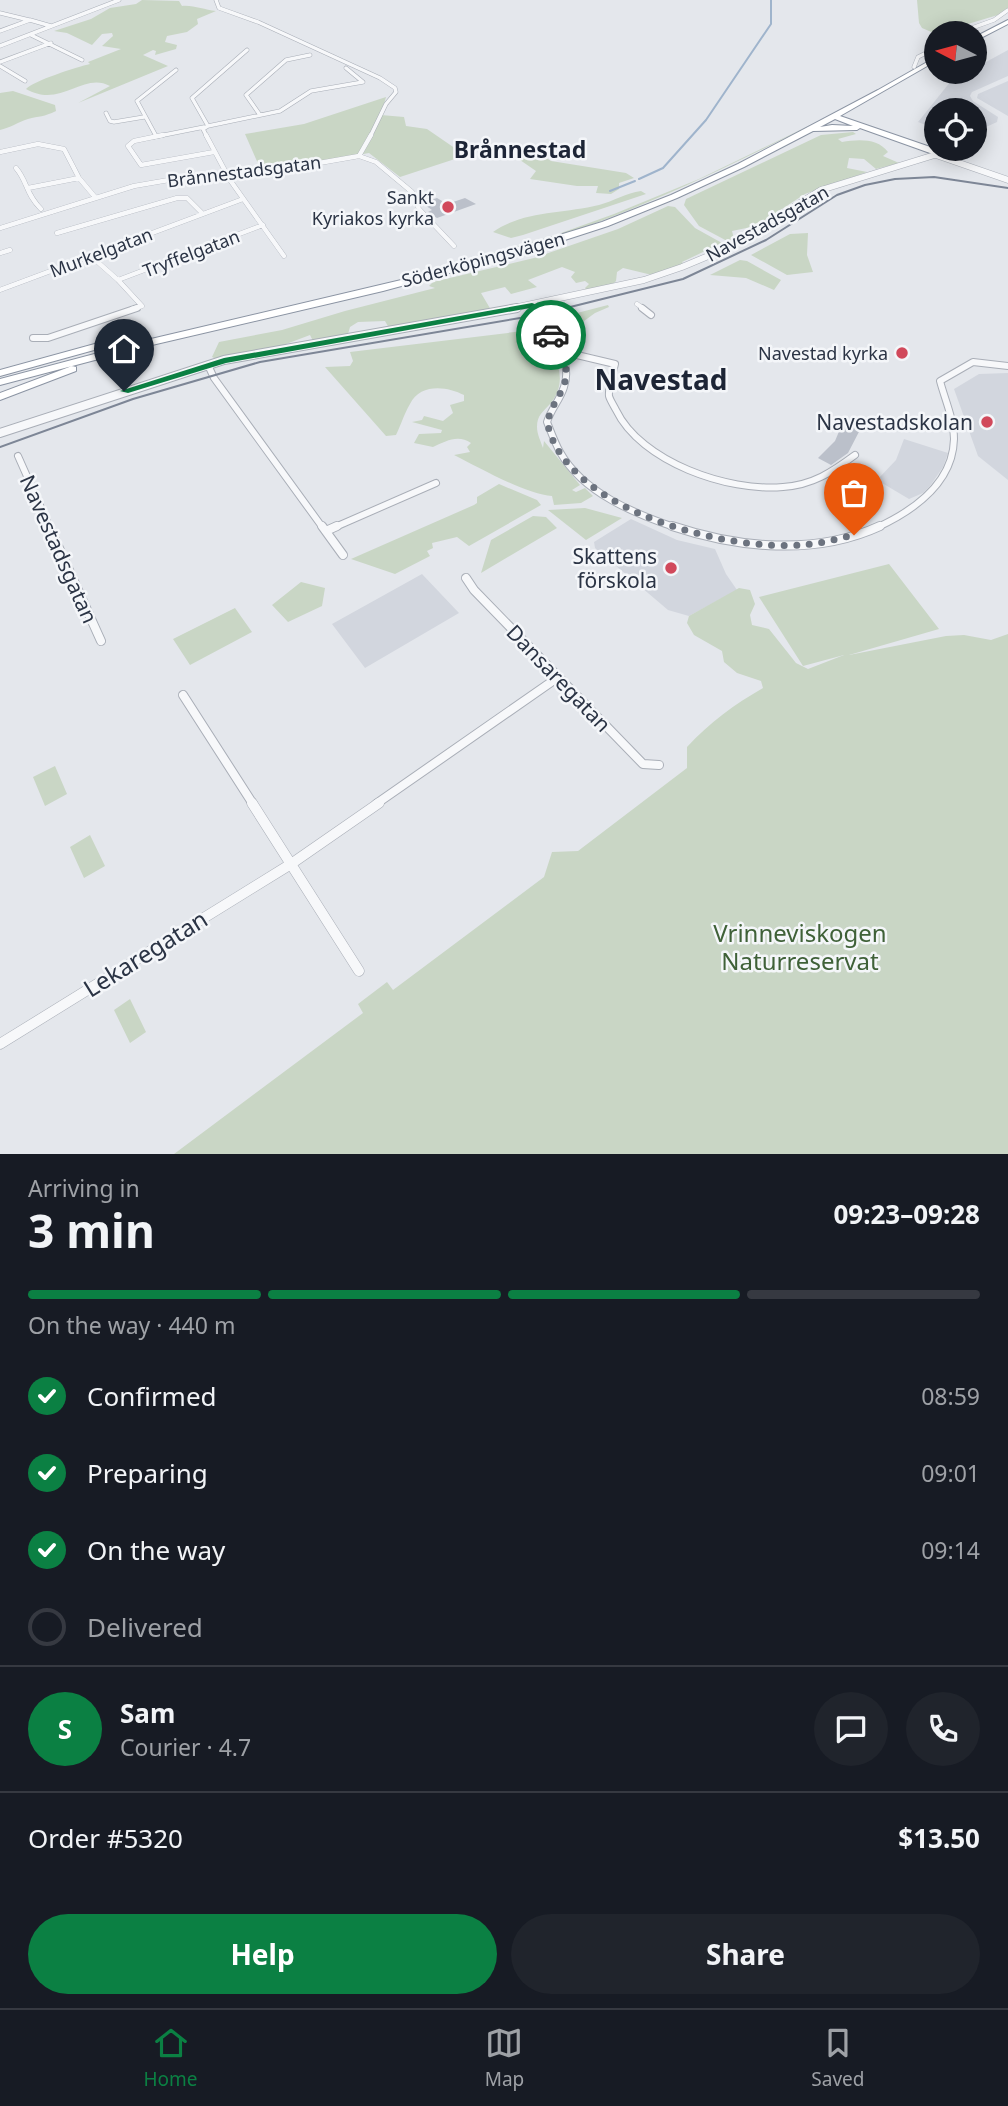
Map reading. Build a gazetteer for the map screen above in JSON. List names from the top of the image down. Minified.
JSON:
{"streets":{"highway":["Söderköpingsvägen"],"street":["Brånnestadsgatan","Navestadsgatan","Murkelgatan","Tryffelgatan","Dansaregatan","Lekaregatan"]},"crossings":[["Brånnestadsgatan","Tryffelgatan"],["Murkelgatan","Tryffelgatan"],["Dansaregatan","Lekaregatan"]],"districts":["Brånnestad","Navestad"],"parks":["Vrinneviskogen Naturreservat"],"places":["Sankt Kyriakos kyrka","Navestad kyrka","Navestadskolan","Skattens förskola"],"north":"left","page":{"heading":["3 min","Arriving in","09:23–09:28"],"panel":["Sam","Courier · 4.7","Order #5320","$13.50"],"bar":"On the way · 440 m","list":[["Confirmed","08:59"],["Preparing","09:01"],["On the way","09:14"],"Delivered"],"round":"S","buttons":["Help","Share"],"tabs":["Home","Map","Saved"]}}
